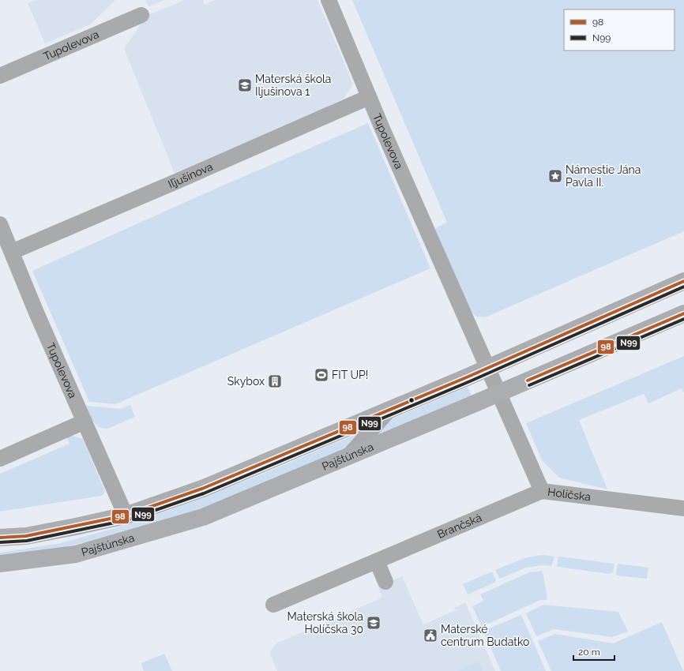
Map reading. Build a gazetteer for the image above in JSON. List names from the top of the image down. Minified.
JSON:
{"streets":{"main road":["Pajštúnska"],"street":["Tupolevova","Iľjušinova","Holíčska","Brančská"]},"crossings":[["Tupolevova","Iľjušinova"],["Tupolevova","Pajštúnska"],["Tupolevova","Holíčska"],["Pajštúnska","Holíčska"],["Holíčska","Brančská"]],"places":{"school or university":["Materská škola Iljušinova 1","Materská škola Holíčska 30"],"place":["Námestie Jána Pavla II."],"sports":["FIT UP!"],"building":["Skybox"],"public building":["Materské centrum Budatko"]},"lines":["transit line 98","transit line N99"],"legend":["98","N99"],"scale_bar":"20 m"}
